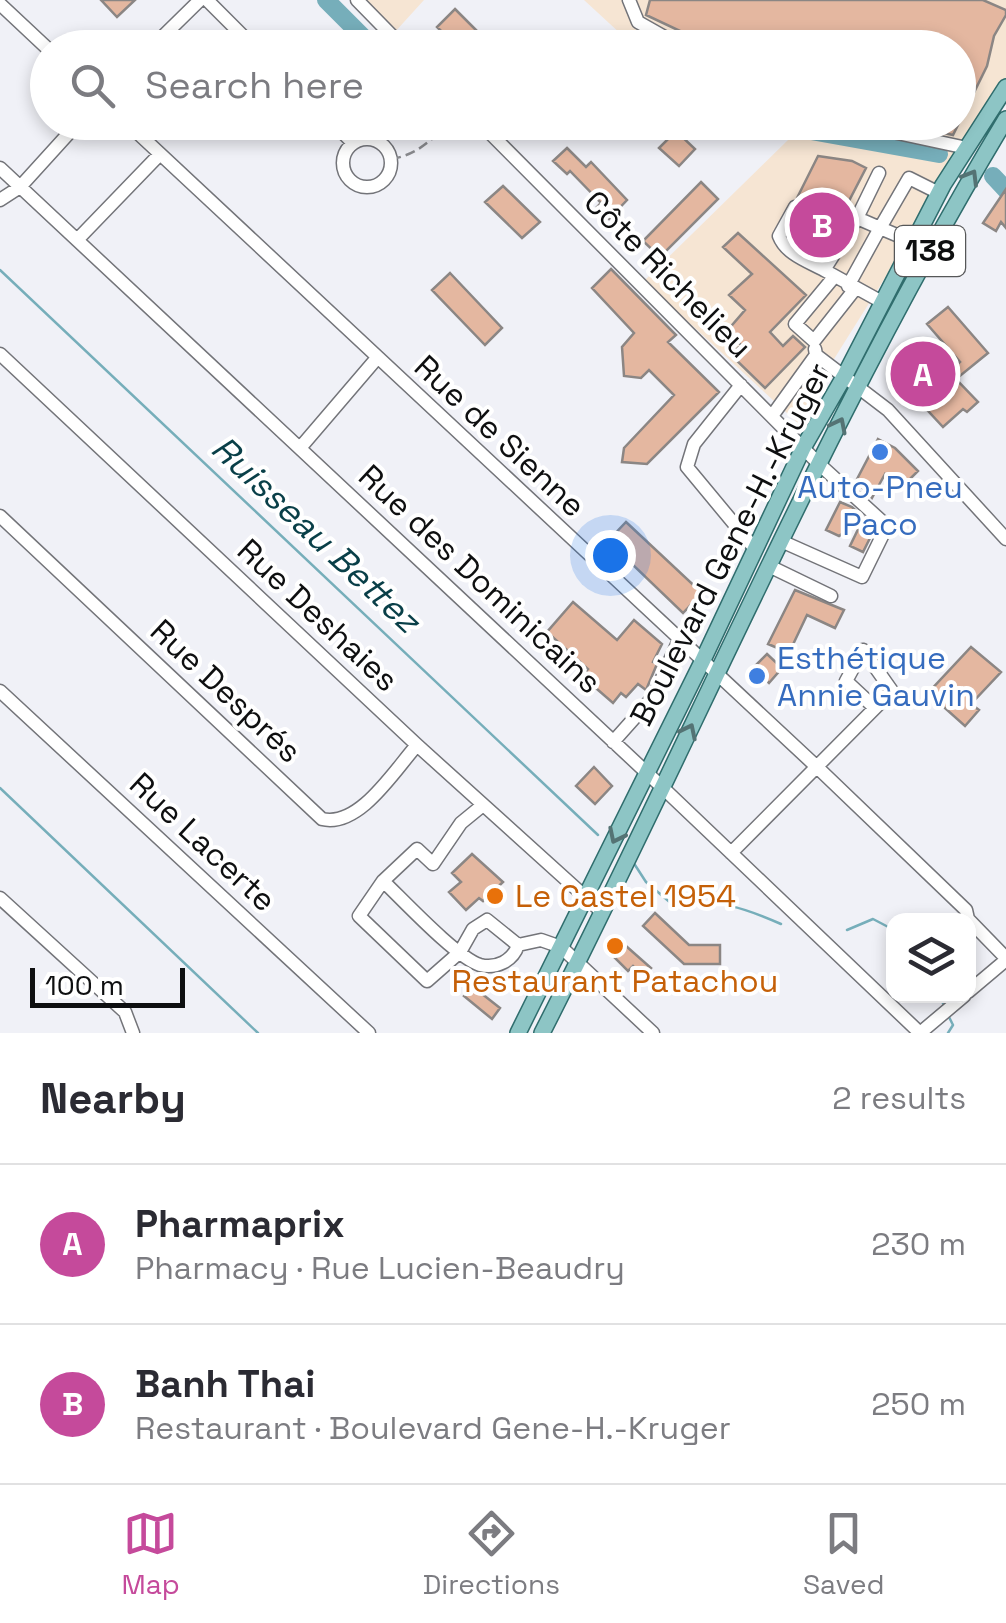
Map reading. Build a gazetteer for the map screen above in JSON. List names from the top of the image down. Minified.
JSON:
{"streets":{"main road":["138","Boulevard Gene-H.-Kruger"],"street":["Côte Richelieu","Rue de Sienne","Rue des Dominicains","Rue Deshaies","Rue Després","Rue Lacerte"]},"crossings":[["Côte Richelieu","Boulevard Gene-H.-Kruger"],["Rue de Sienne","Boulevard Gene-H.-Kruger"],["Boulevard Gene-H.-Kruger","Rue des Dominicains"],["Boulevard Gene-H.-Kruger","Rue Deshaies"],["Rue Deshaies","Rue Després"]],"water":["Ruisseau Bettez"],"places":["Auto-Pneu Paco","Esthétique Annie Gauvin","Le Castel 1954","Restaurant Patachou"],"scale_bar":"100 m","page":{"search":"Search here","pins":["B","A"],"scale":"100 m","heading":["Nearby","2 results"],"list":[{"mark":"A","name":"Pharmaprix","note":"Pharmacy · Rue Lucien-Beaudry","value":"230 m"},{"mark":"B","name":"Banh Thai","note":"Restaurant · Boulevard Gene-H.-Kruger","value":"250 m"}],"nav":["Map","Directions","Saved"]}}
